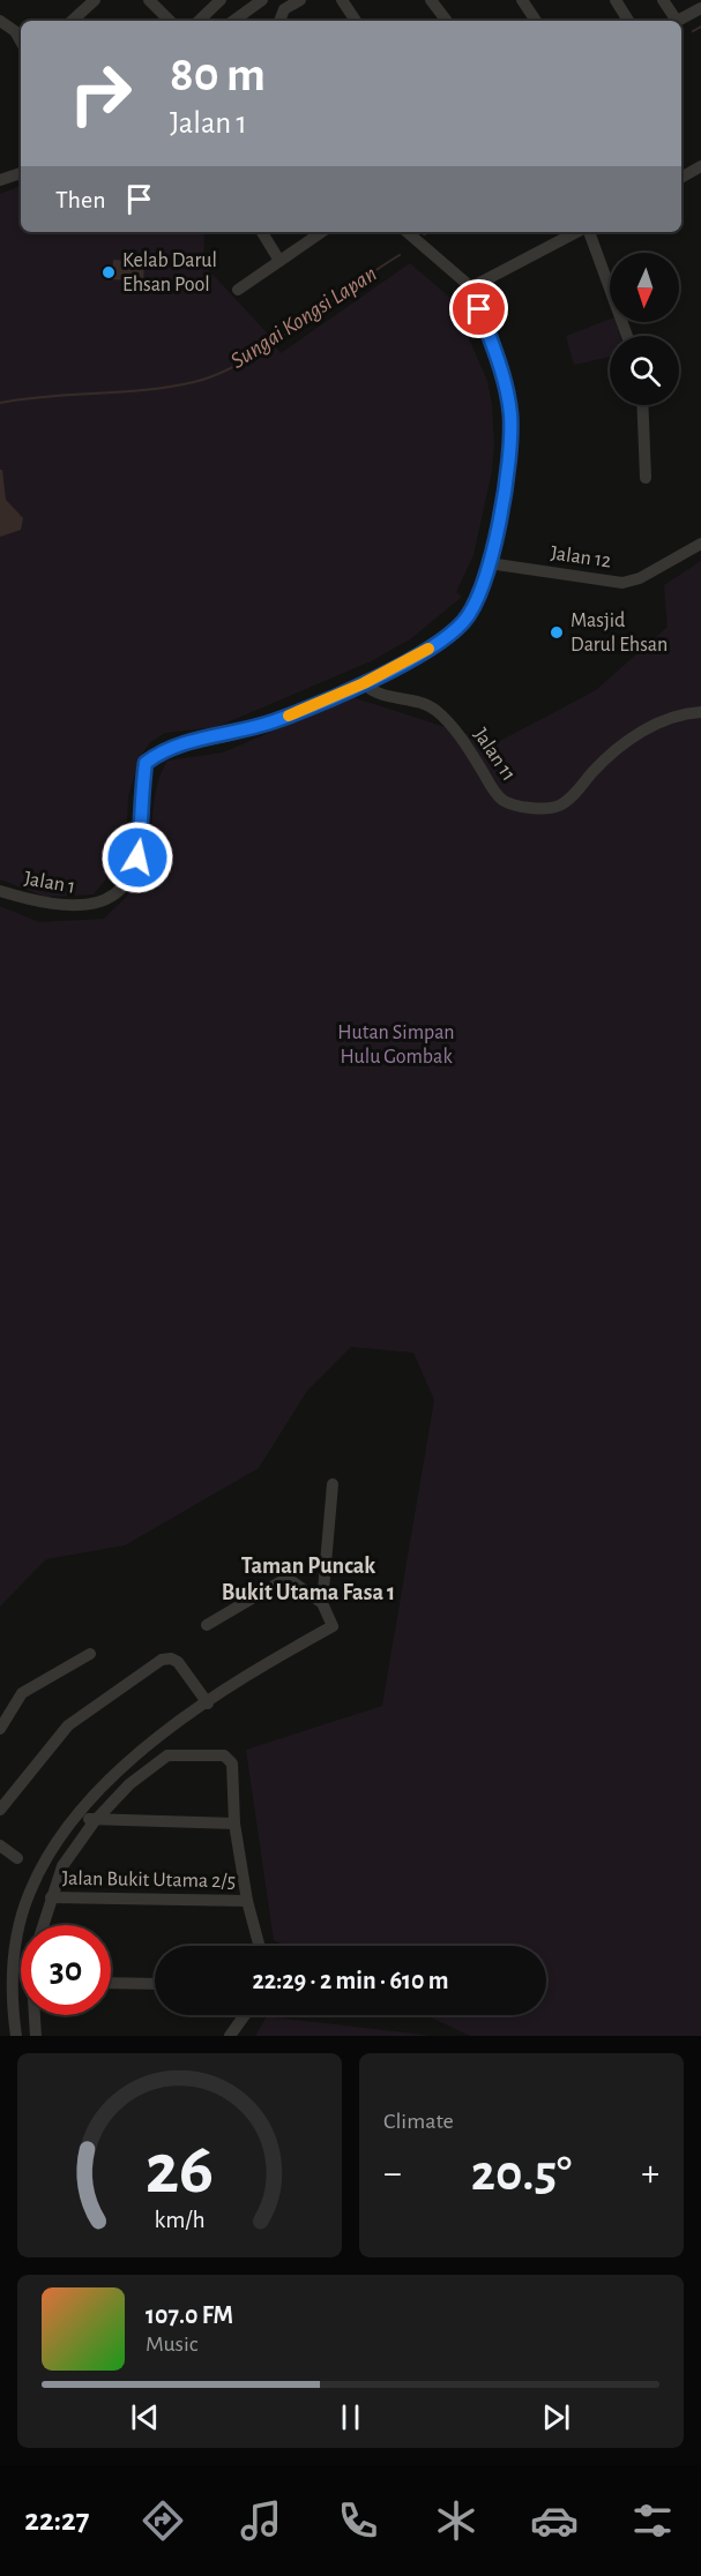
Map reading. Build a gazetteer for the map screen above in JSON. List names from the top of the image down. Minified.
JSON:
{"streets":{"street":["Jalan 12","Jalan 11","Jalan 1","Jalan Bukit Utama 2/5"]},"crossings":[["Jalan 12","Jalan 1"],["Jalan 11","Jalan 1"]],"districts":["Taman Puncak Bukit Utama Fasa 1"],"water":["Sungai Kongsi Lapan"],"parks":["Hutan Simpan Hulu Gombak"],"places":["Kelab Darul Ehsan Pool","Masjid Darul Ehsan"],"north":"bottom","page":{"turn":["80 m","Jalan 1"],"then":"Then","limit":"30","trip":"22:29 · 2 min · 610 m","tile":"Climate","heat":["−","20.5°","+"],"song":["107.0 FM","Music"],"tabs":"22:27","gauge":["26","km/h"]}}
